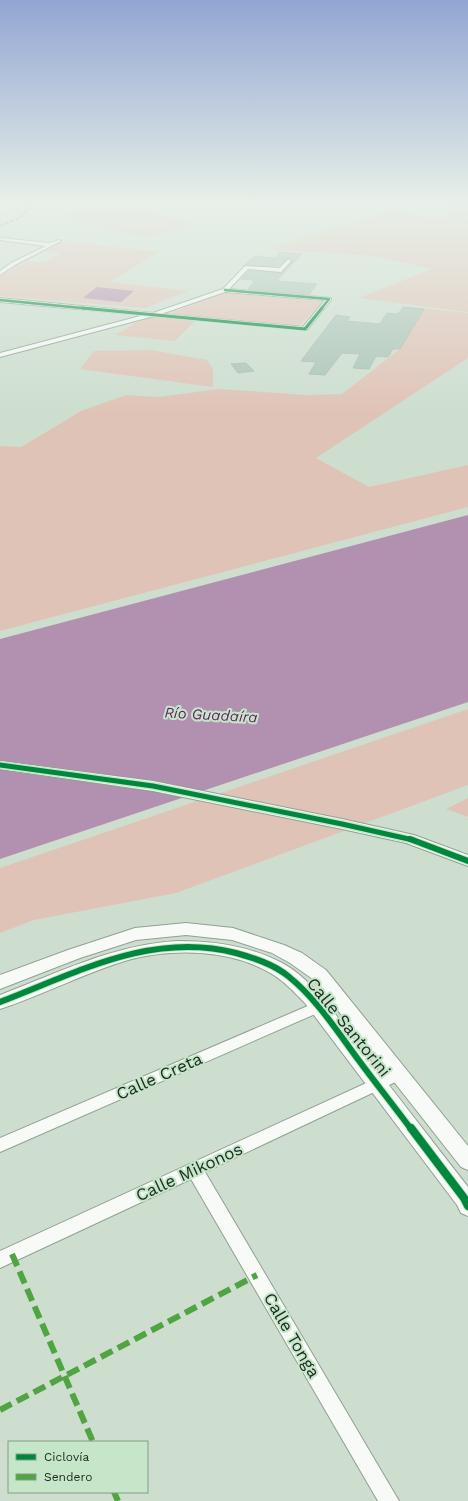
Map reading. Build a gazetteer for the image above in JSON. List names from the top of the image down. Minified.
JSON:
{"streets":{"street":["Calle Santorini","Calle Creta","Calle Mikonos","Calle Tonga"]},"crossings":[["Calle Santorini","Calle Creta"],["Calle Santorini","Calle Mikonos"],["Calle Mikonos","Calle Tonga"]],"water":["Río Guadaíra"],"legend":["Ciclovía","Sendero"]}
